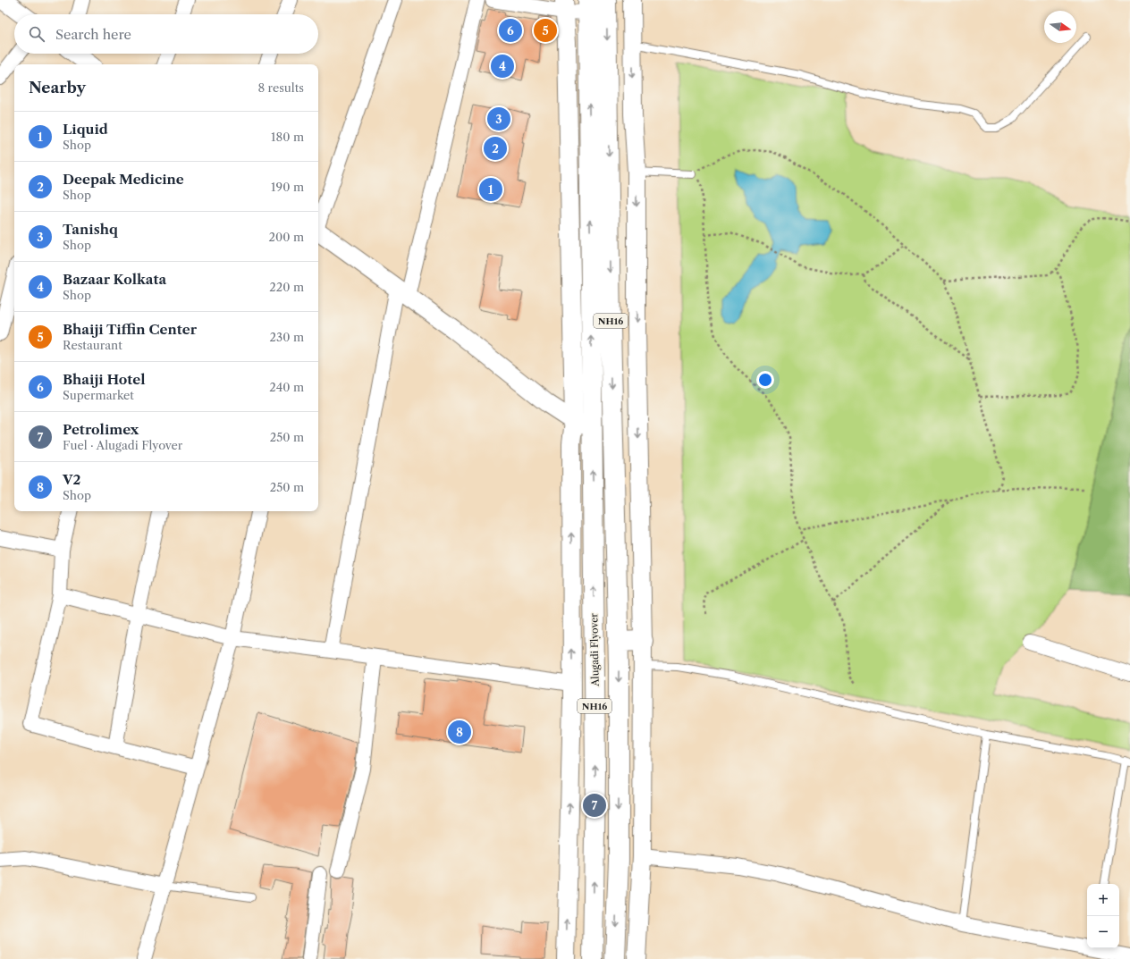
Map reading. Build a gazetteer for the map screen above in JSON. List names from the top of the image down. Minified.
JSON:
{"streets":{"highway":["NH16","Alugadi Flyover"]},"crossings":[["NH16","Alugadi Flyover"]],"north":"right","page":{"search":"Search here","pins":["5","6","4","3","2","1","8","7"],"heading":["Nearby","8 results"],"list":[{"mark":"1","name":"Liquid","note":"Shop","value":"180 m"},{"mark":"2","name":"Deepak Medicine","note":"Shop","value":"190 m"},{"mark":"3","name":"Tanishq","note":"Shop","value":"200 m"},{"mark":"4","name":"Bazaar Kolkata","note":"Shop","value":"220 m"},{"mark":"5","name":"Bhaiji Tiffin Center","note":"Restaurant","value":"230 m"},{"mark":"6","name":"Bhaiji Hotel","note":"Supermarket","value":"240 m"},{"mark":"7","name":"Petrolimex","note":"Fuel · Alugadi Flyover","value":"250 m"},{"mark":"8","name":"V2","note":"Shop","value":"250 m"}],"map_buttons":["+","−"]}}
